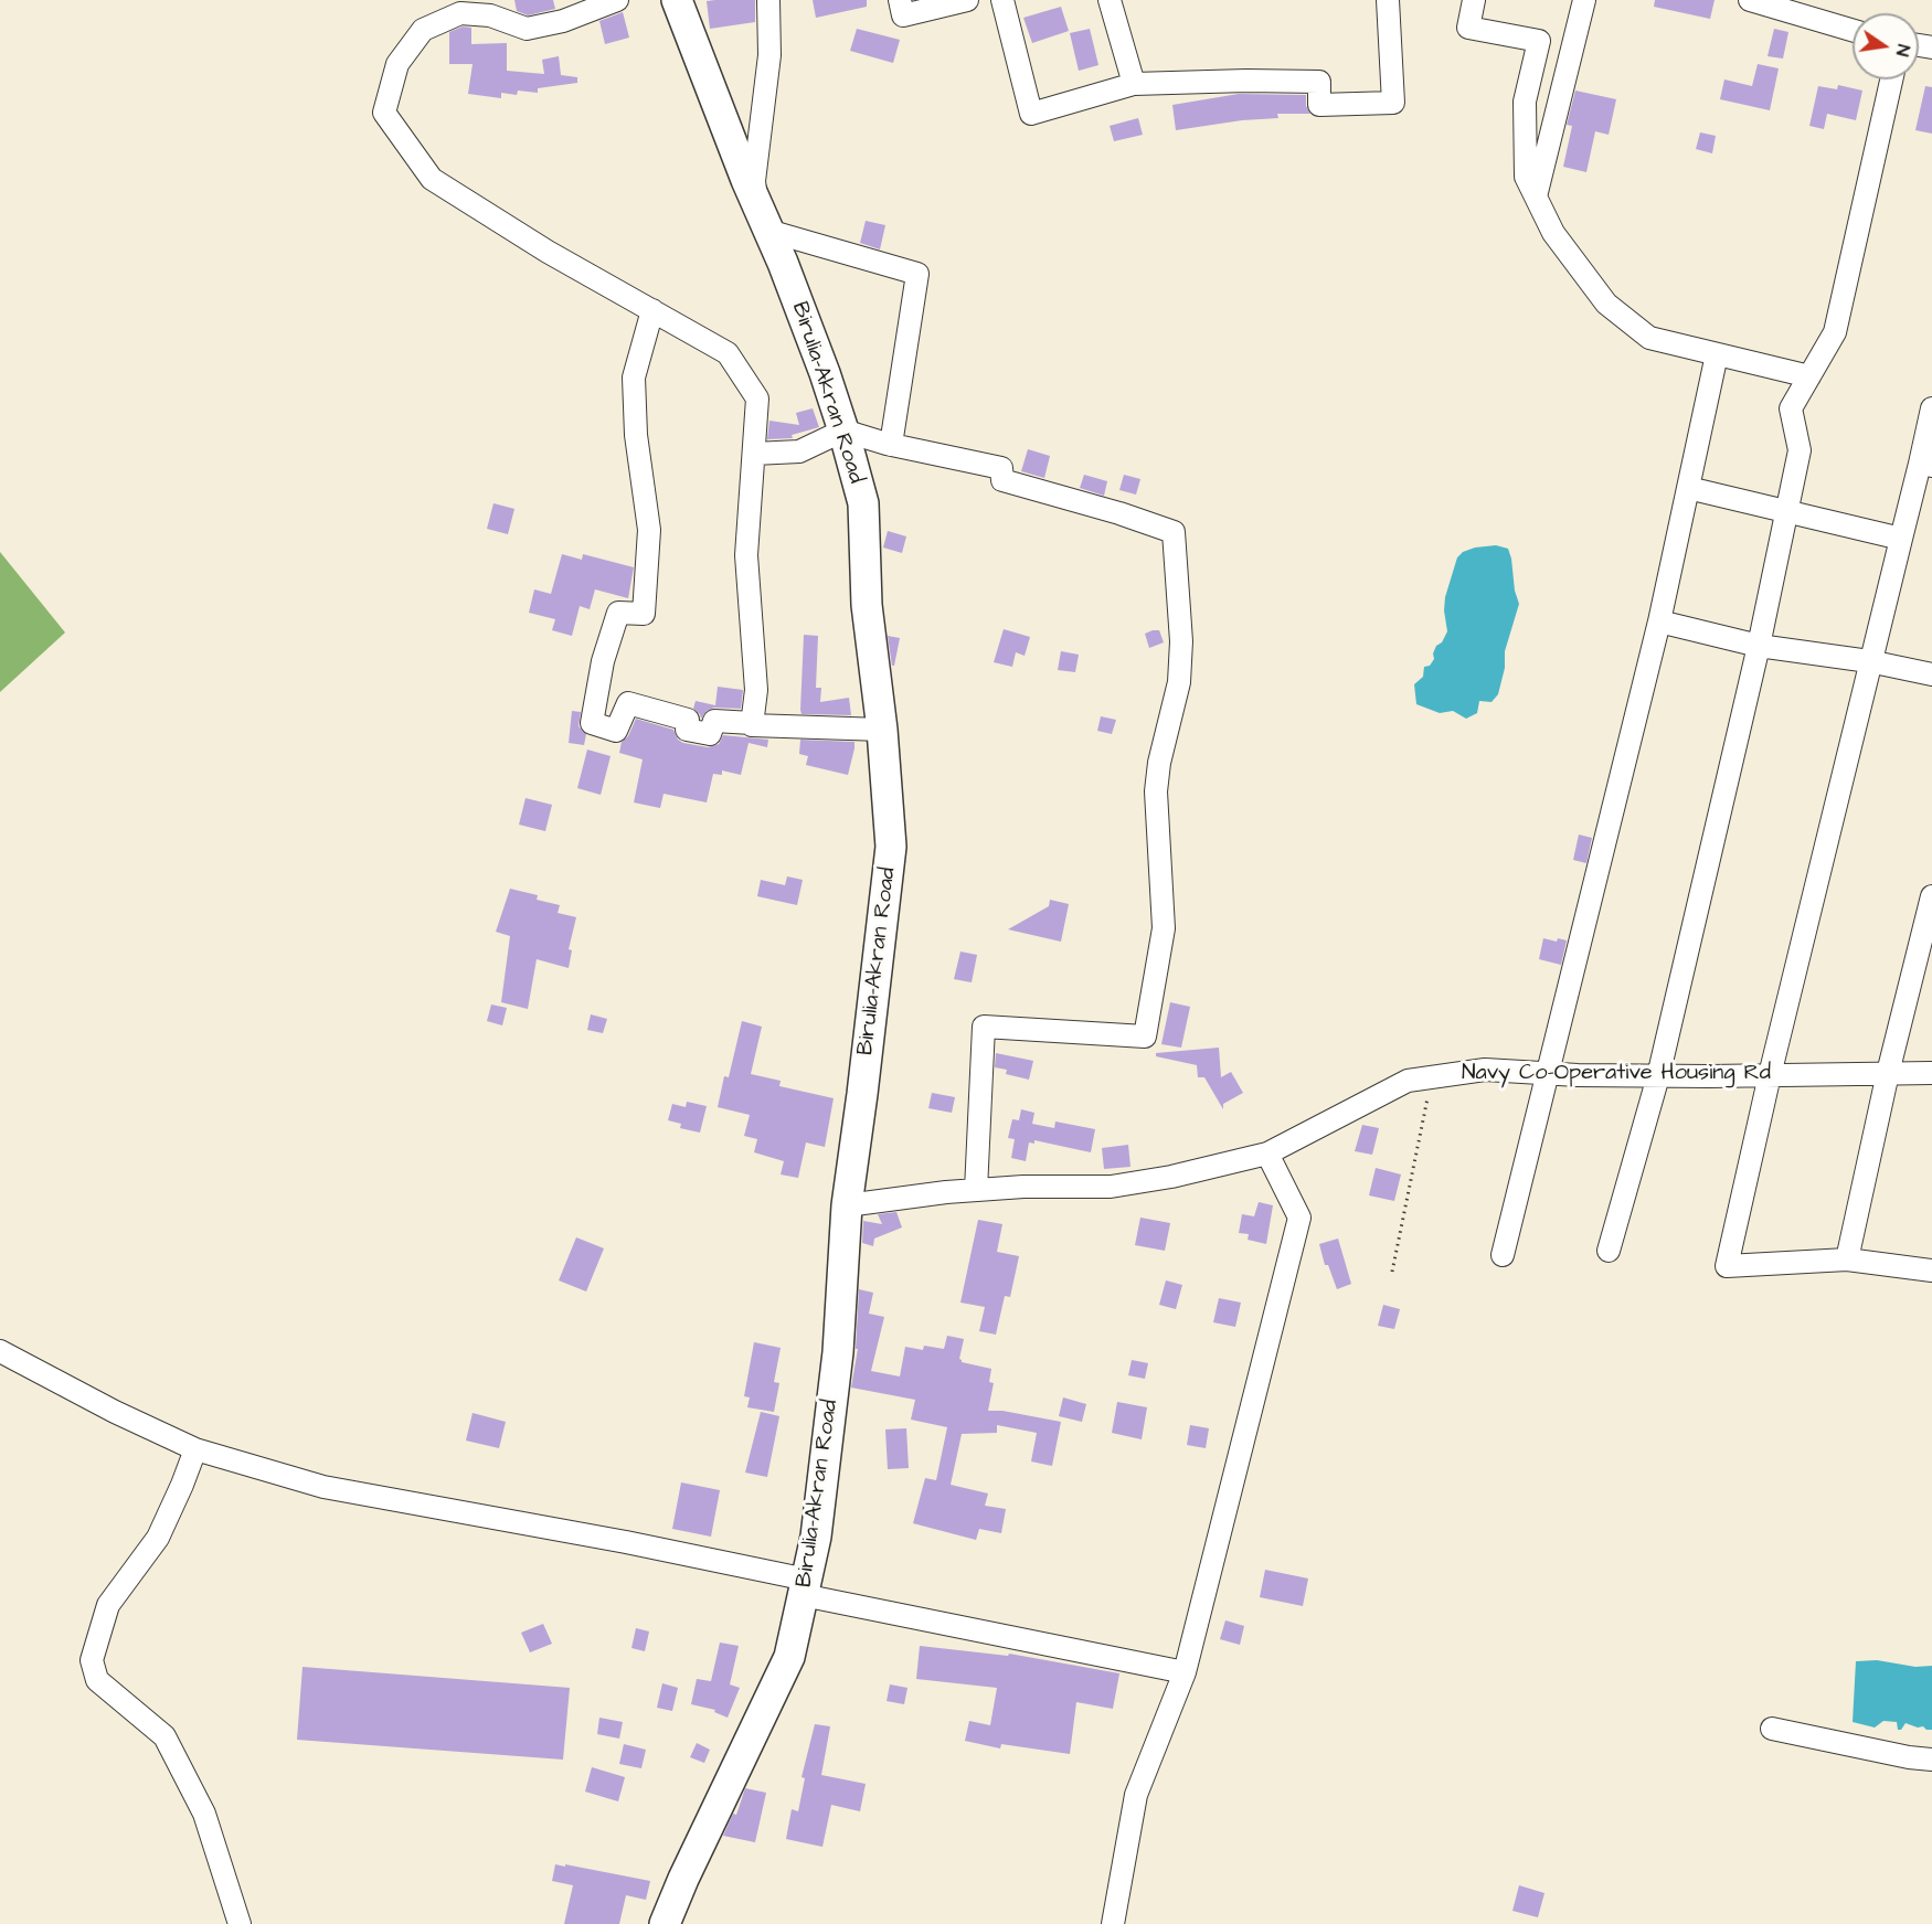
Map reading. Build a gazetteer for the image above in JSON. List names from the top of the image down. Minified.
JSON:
{"streets":{"street":["Birulia-Akran Road","Navy Co-Operative Housing Rd"]},"crossings":[["Birulia-Akran Road","Navy Co-Operative Housing Rd"]],"north":"right"}
